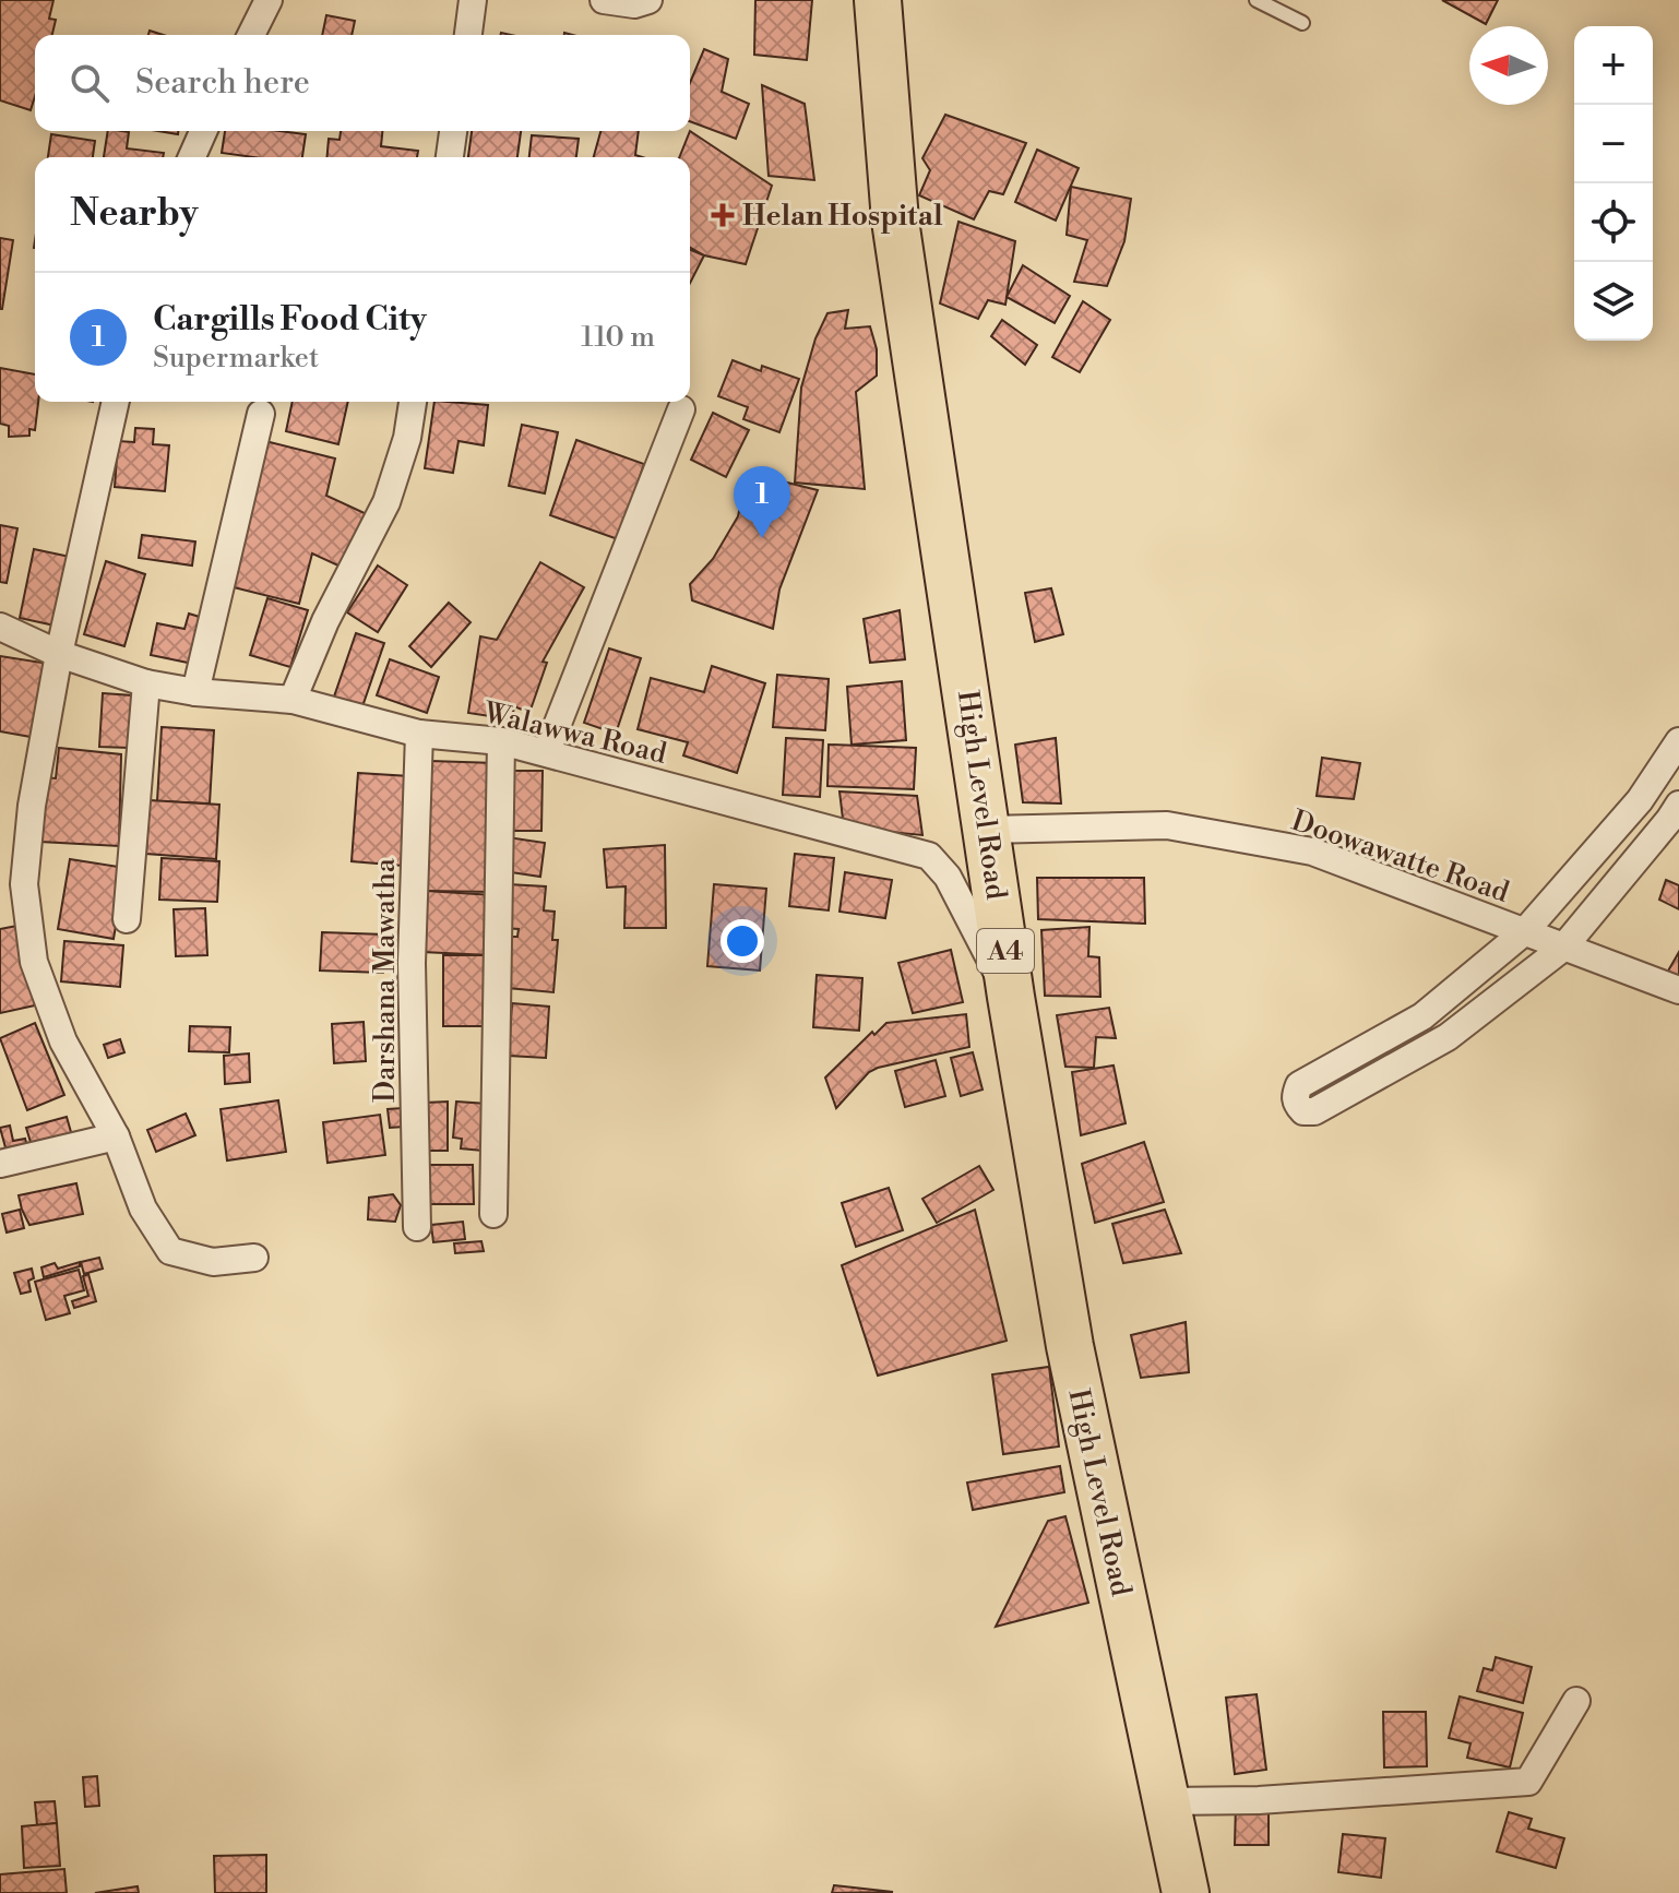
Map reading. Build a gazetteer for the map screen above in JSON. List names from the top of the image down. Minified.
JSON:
{"streets":{"highway":["High Level Road","A4"],"street":["Walawwa Road","Doowawatte Road","Darshana Mawatha"]},"crossings":[["Walawwa Road","High Level Road"],["Walawwa Road","Darshana Mawatha"],["High Level Road","Doowawatte Road"]],"places":{"health":["Helan Hospital"]},"north":"left","page":{"map_buttons":["+","−"],"search":"Search here","heading":"Nearby","list":[{"mark":"1","name":"Cargills Food City","note":"Supermarket","value":"110 m"}],"pins":"1"}}
